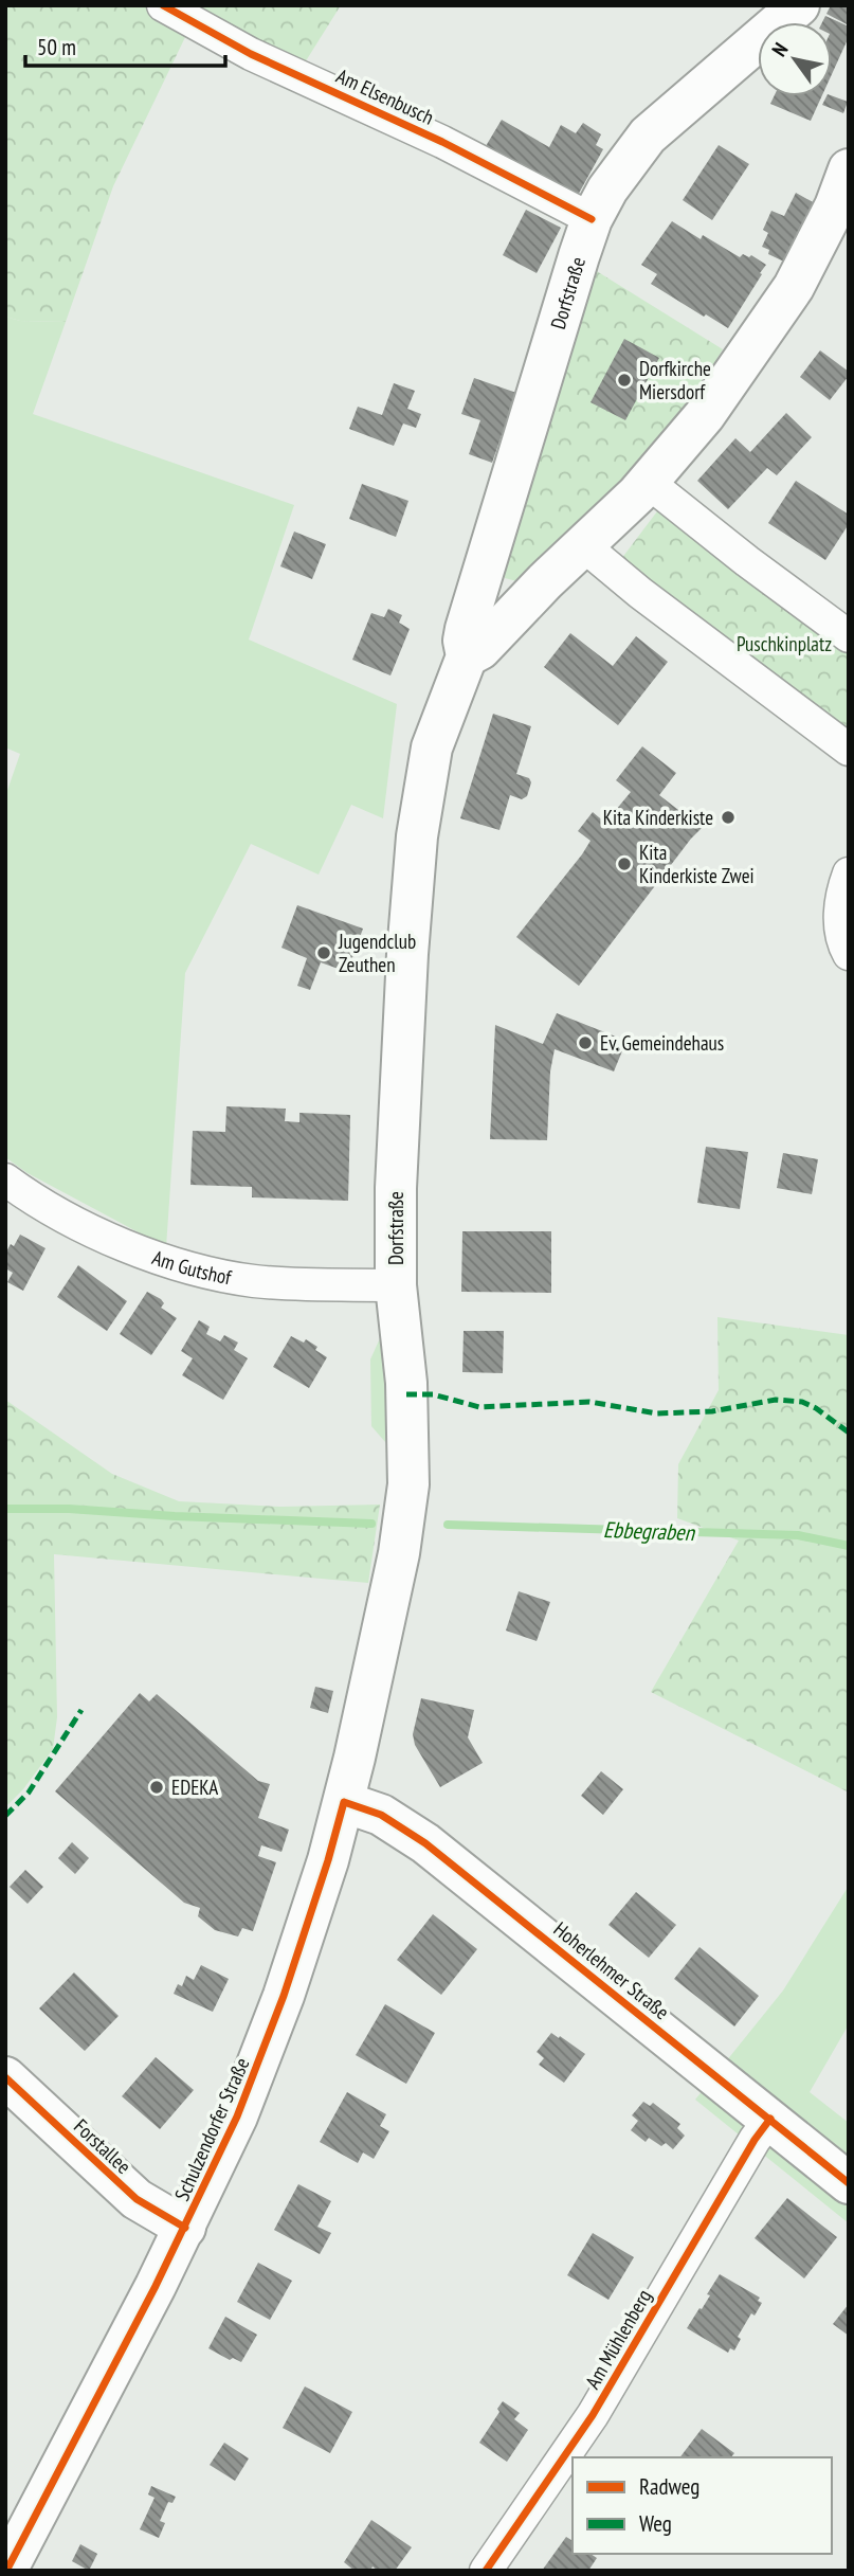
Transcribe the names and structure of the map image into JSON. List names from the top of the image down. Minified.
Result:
{"streets":{"main road":["Dorfstraße","Hoherlehmer Straße","Schulzendorfer Straße","Forstallee"],"street":["Am Elsenbusch","Am Gutshof","Am Mühlenberg"]},"crossings":[["Am Elsenbusch","Dorfstraße"],["Dorfstraße","Am Gutshof"],["Dorfstraße","Hoherlehmer Straße"],["Dorfstraße","Schulzendorfer Straße"],["Hoherlehmer Straße","Schulzendorfer Straße"],["Hoherlehmer Straße","Am Mühlenberg"],["Schulzendorfer Straße","Forstallee"]],"water":["Ebbegraben"],"parks":["Puschkinplatz"],"places":["Dorfkirche Miersdorf","Kita Kinderkiste","Kita Kinderkiste Zwei","Jugendclub Zeuthen","Ev. Gemeindehaus","EDEKA"],"legend":["Radweg","Weg"],"scale_bar":"50 m","north":"top left"}
